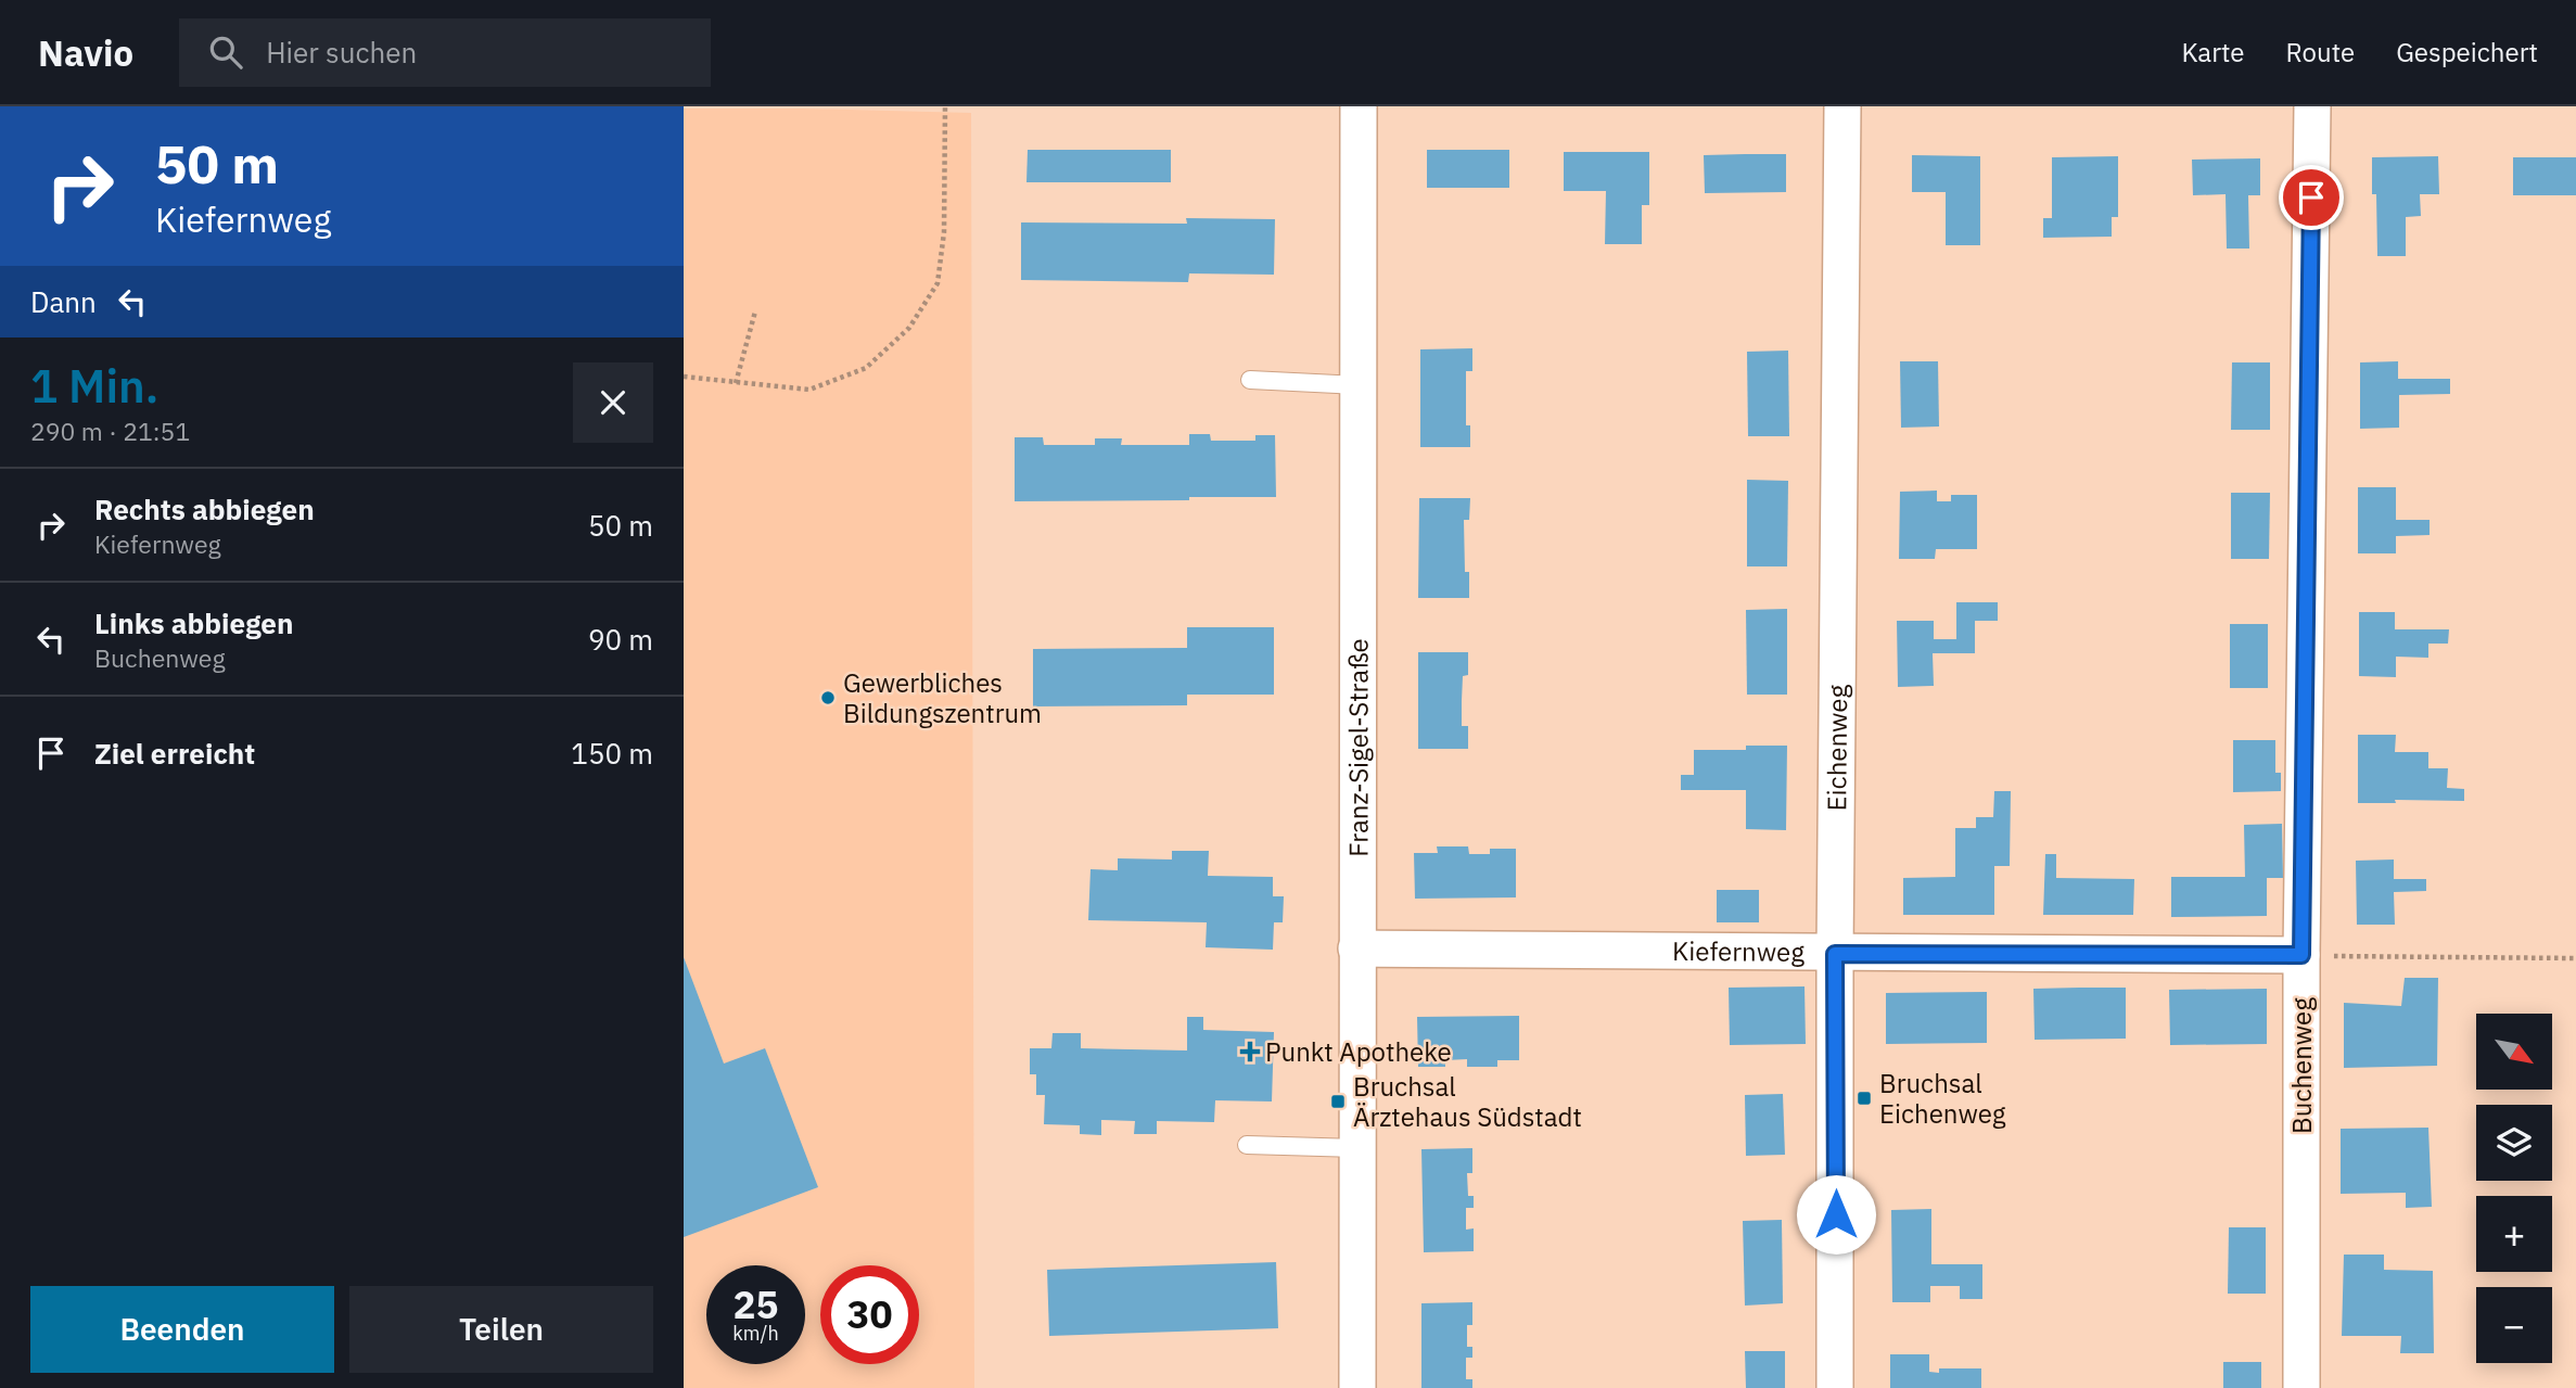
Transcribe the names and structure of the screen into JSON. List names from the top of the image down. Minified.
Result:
{"streets":{"street":["Eichenweg","Franz-Sigel-Straße","Kiefernweg","Buchenweg"]},"crossings":[["Eichenweg","Kiefernweg"],["Franz-Sigel-Straße","Kiefernweg"],["Kiefernweg","Buchenweg"]],"places":{"other":["Gewerbliches Bildungszentrum"],"health":["Punkt Apotheke"],"transit":["Bruchsal Eichenweg","Bruchsal Ärztehaus Südstadt"]},"north":"bottom right","page":{"header":"Navio","search":"Hier suchen","nav":["Karte","Route","Gespeichert"],"turn":["50 m","Kiefernweg"],"then":"Dann","heading":["1 Min.","290 m · 21:51"],"list":[{"name":"Rechts abbiegen","note":"Kiefernweg","value":"50 m"},{"name":"Links abbiegen","note":"Buchenweg","value":"90 m"},{"name":"Ziel erreicht","value":"150 m"}],"map_buttons":["+","−"],"speed":"25 km/h","limit":"30","buttons":["Beenden","Teilen"]}}
